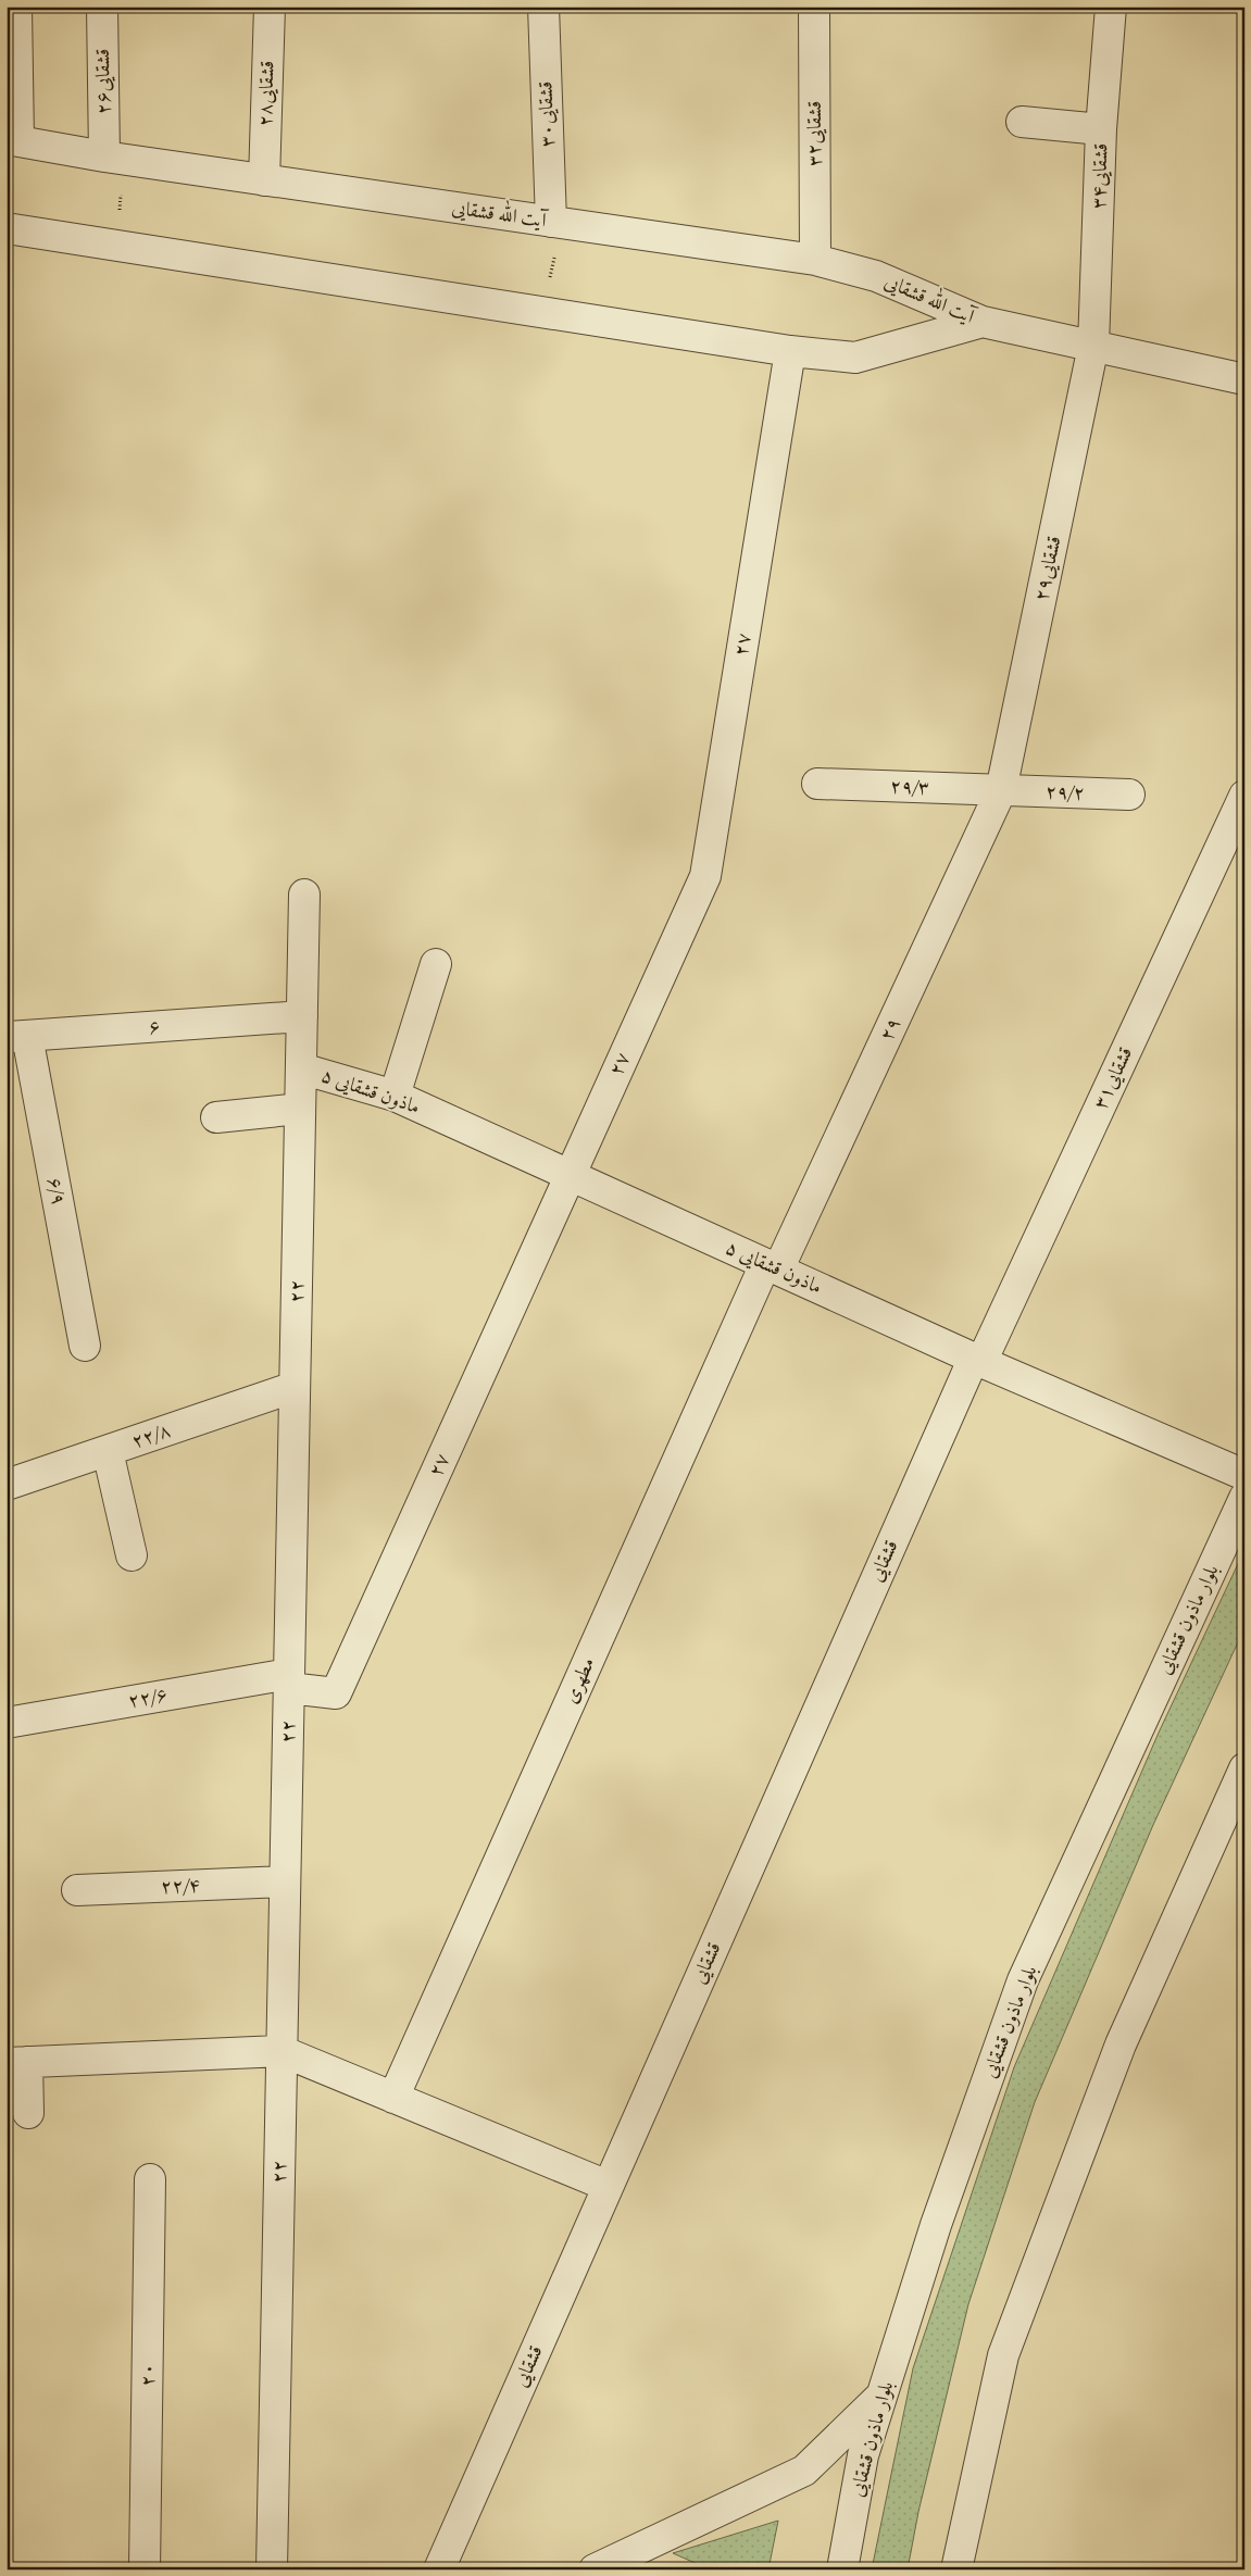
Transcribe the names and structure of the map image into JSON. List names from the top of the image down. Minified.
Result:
{"streets":{"street":["قشقایی۲۶","قشقایی۲۸","قشقایی۳۰","قشقایی۳۲","قشقایی۳۴","آیت الله قشقایی","قشقایی۲۹","۲۷","۲۹/۳","۲۹/۲","۶","۲۹","۳۱قشقایی","ماذون قشقایی ۵","۶/۹","۲۲","۲۲/۸","قشقایی","بلوار ماذون قشقایی","مطهری","۲۲/۶","۲۲/۴","۲۰"]},"crossings":[["قشقایی۲۶","آیت الله قشقایی"],["قشقایی۲۸","آیت الله قشقایی"],["قشقایی۳۰","آیت الله قشقایی"],["قشقایی۳۲","آیت الله قشقایی"],["قشقایی۳۴","آیت الله قشقایی"],["قشقایی۳۴","قشقایی۲۹"],["آیت الله قشقایی","قشقایی۲۹"],["آیت الله قشقایی","۲۷"],["قشقایی۲۹","۲۹/۳"],["قشقایی۲۹","۲۹/۲"],["قشقایی۲۹","۲۹"],["۲۷","ماذون قشقایی ۵"],["۲۷","۲۲"],["۲۷","۲۲/۶"],["۲۹/۳","۲۹/۲"],["۲۹/۳","۲۹"],["۲۹/۲","۲۹"],["۶","۶/۹"],["۶","۲۲"],["۲۹","ماذون قشقایی ۵"],["۲۹","مطهری"],["۳۱قشقایی","ماذون قشقایی ۵"],["۳۱قشقایی","قشقایی"],["ماذون قشقایی ۵","۲۲"],["ماذون قشقایی ۵","قشقایی"],["ماذون قشقایی ۵","مطهری"],["۲۲","۲۲/۸"],["۲۲","۲۲/۶"],["۲۲","۲۲/۴"]]}
